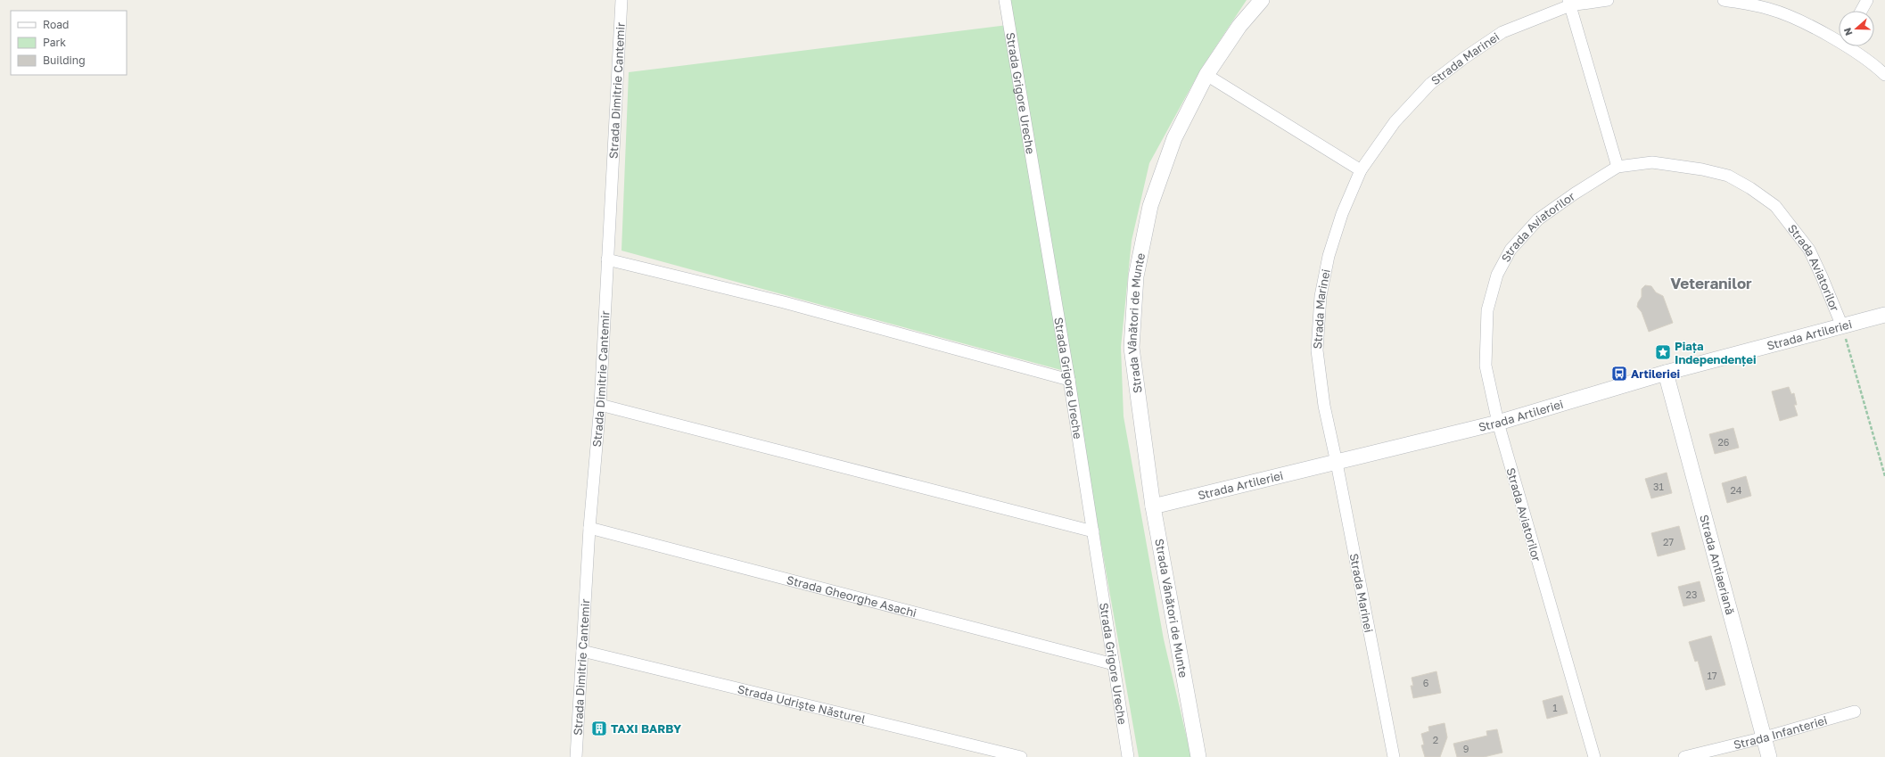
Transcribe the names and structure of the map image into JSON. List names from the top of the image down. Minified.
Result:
{"streets":{"street":["Strada Marinei","Strada Dimitrie Cantemir","Strada Grigore Ureche","Strada Aviatorilor","Strada Vânători de Munte","Strada Artileriei","Strada Antiaeriană","Strada Gheorghe Asachi","Strada Udriște Năsturel","Strada Infanteriei"]},"crossings":[["Strada Marinei","Strada Artileriei"],["Strada Dimitrie Cantemir","Strada Gheorghe Asachi"],["Strada Dimitrie Cantemir","Strada Udriște Năsturel"],["Strada Grigore Ureche","Strada Gheorghe Asachi"],["Strada Aviatorilor","Strada Artileriei"],["Strada Vânători de Munte","Strada Artileriei"],["Strada Artileriei","Strada Antiaeriană"],["Strada Antiaeriană","Strada Infanteriei"]],"districts":["Veteranilor"],"places":{"place":["Piața Independenței"],"bus stop":["Artileriei"],"building":["TAXI BARBY"]},"house_numbers":["26","31","24","27","23","17","6","1","2","9"],"legend":["Road","Park","Building"],"north":"left"}
